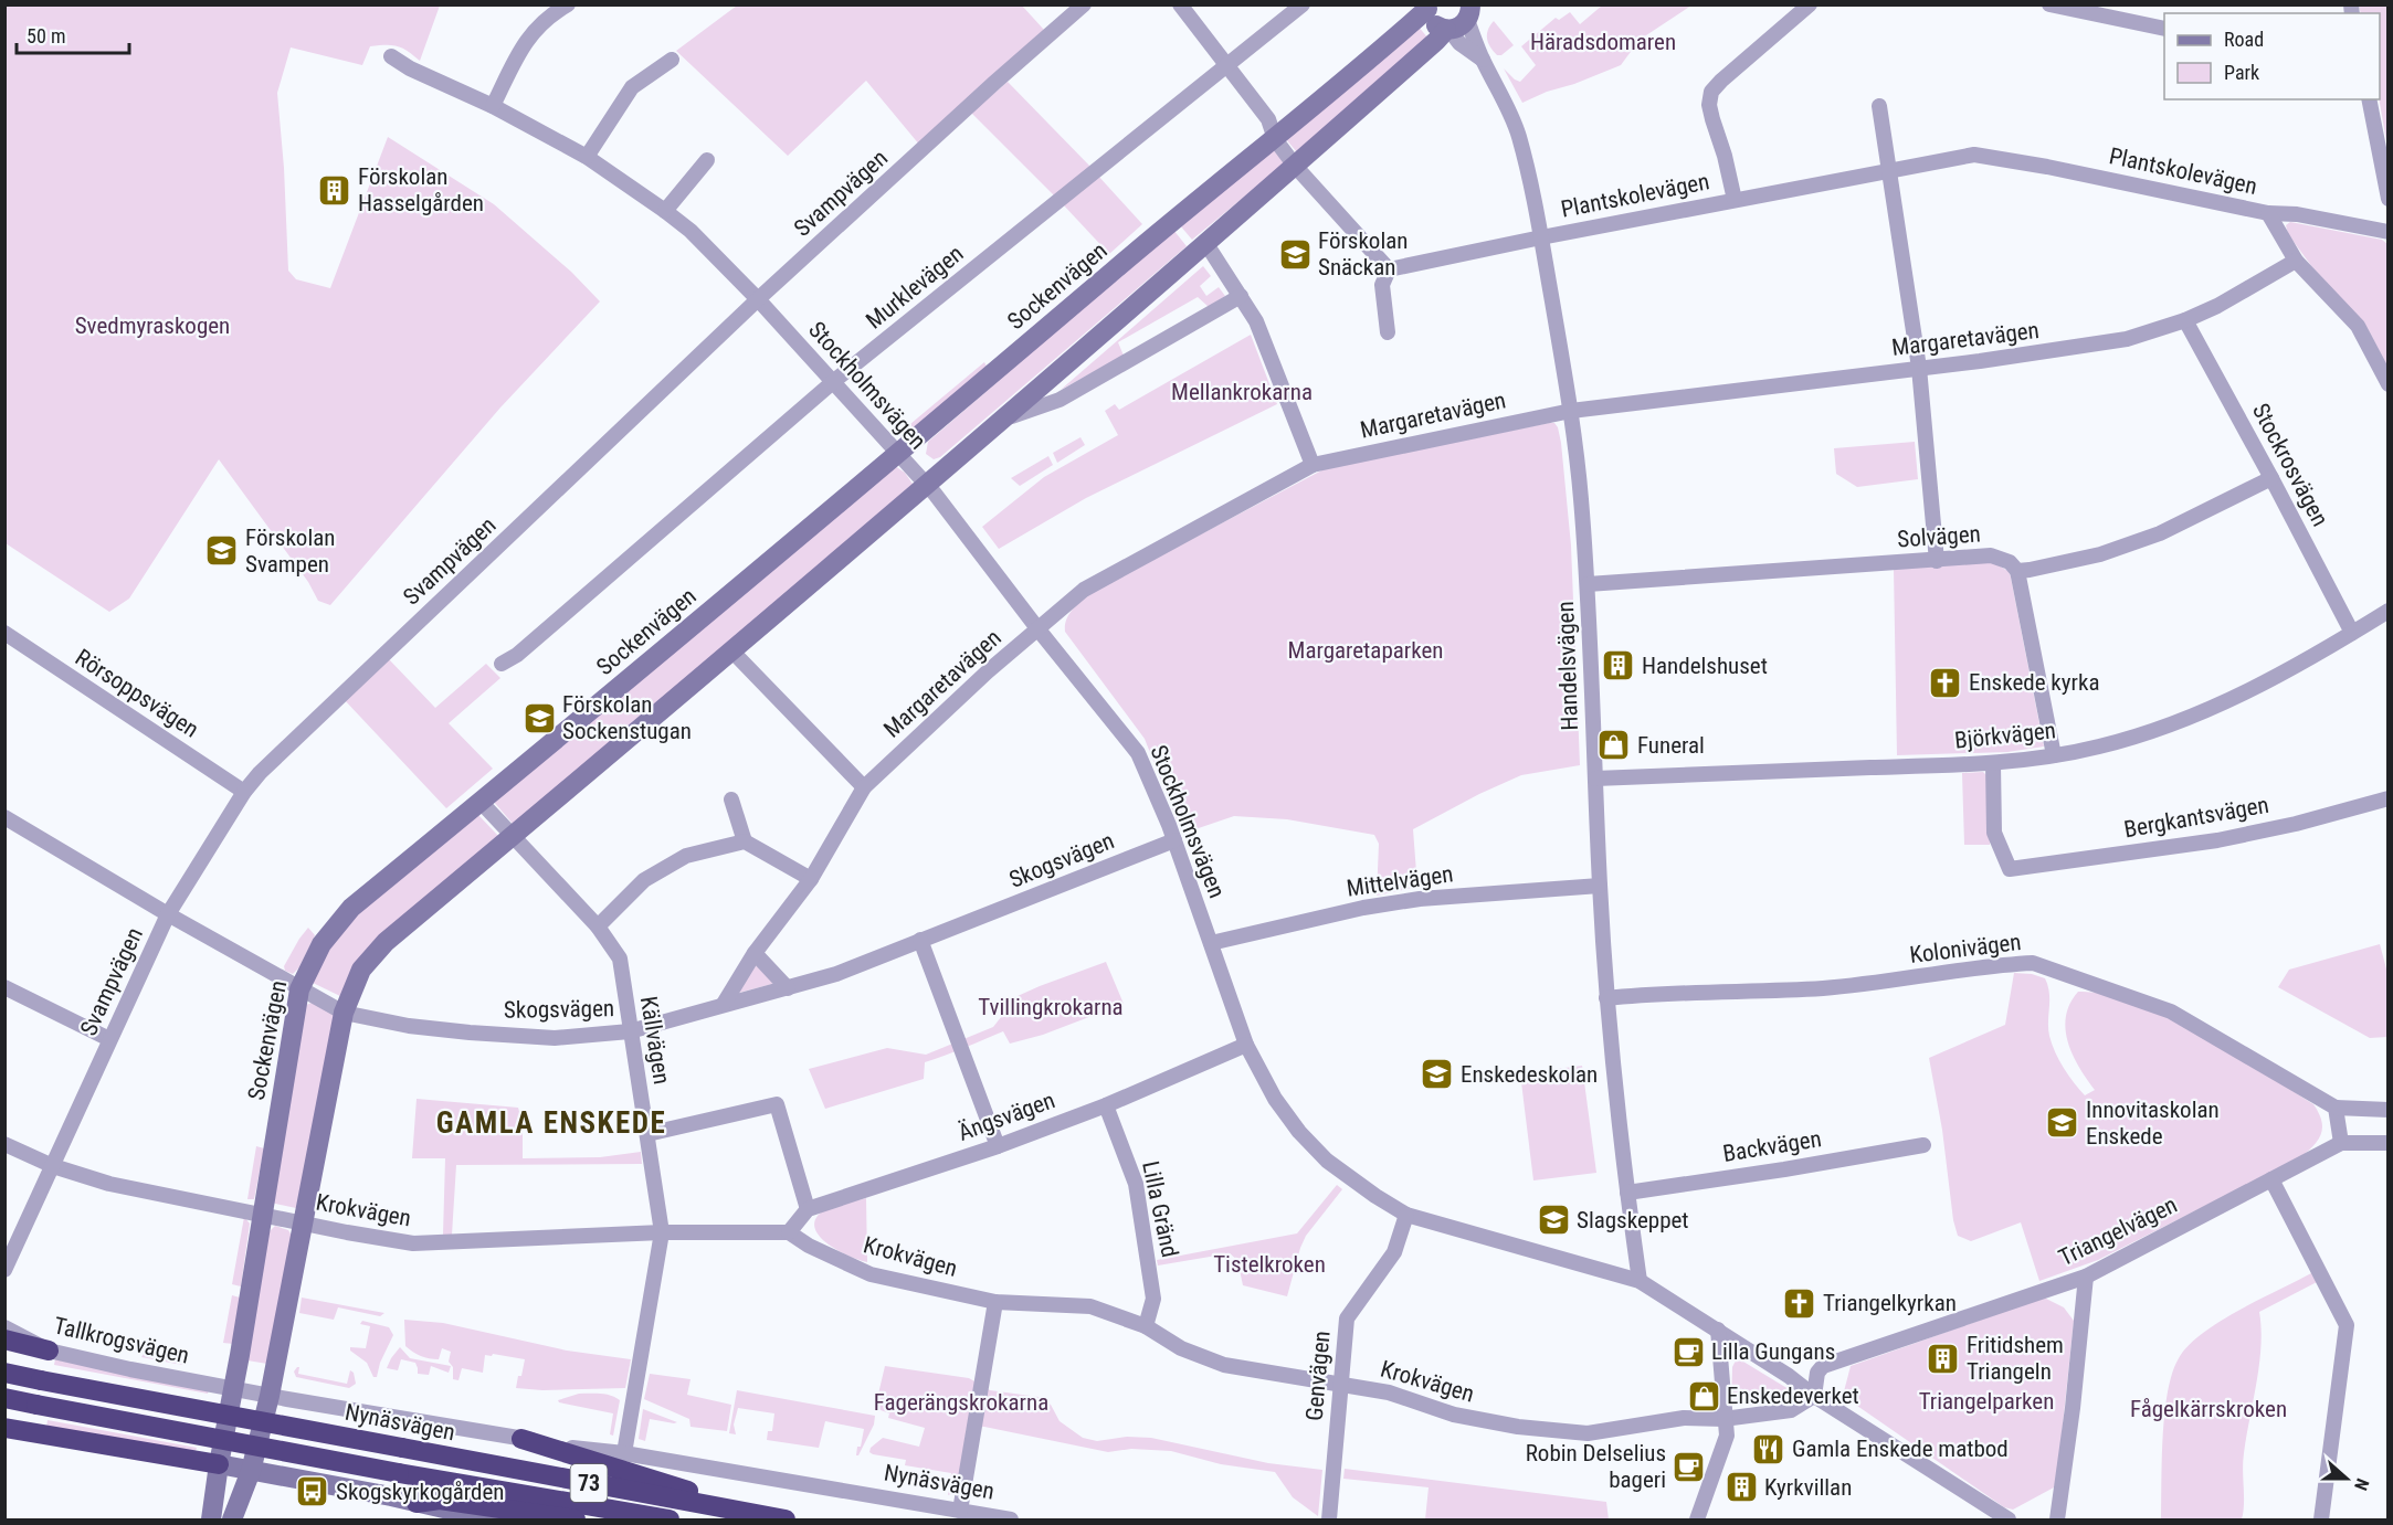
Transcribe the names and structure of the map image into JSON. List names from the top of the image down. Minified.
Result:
{"streets":{"highway":["Nynäsvägen","73"],"street":["Plantskolevägen","Svampvägen","Sockenvägen","Murklevägen","Margaretavägen","Stockholmsvägen","Stockrosvägen","Solvägen","Handelsvägen","Rörsoppsvägen","Björkvägen","Bergkantsvägen","Skogsvägen","Mittelvägen","Kolonivägen","Källvägen","Ängsvägen","Backvägen","Lilla Gränd","Krokvägen","Triangelvägen","Tallkrogsvägen","Genvägen"]},"crossings":[["Plantskolevägen","Handelsvägen"],["Svampvägen","Stockholmsvägen"],["Svampvägen","Rörsoppsvägen"],["Svampvägen","Skogsvägen"],["Svampvägen","Krokvägen"],["Sockenvägen","Stockholmsvägen"],["Sockenvägen","Handelsvägen"],["Sockenvägen","Skogsvägen"],["Sockenvägen","Källvägen"],["Sockenvägen","Krokvägen"],["Sockenvägen","Tallkrogsvägen"],["Sockenvägen","Nynäsvägen"],["Murklevägen","Stockholmsvägen"],["Margaretavägen","Stockholmsvägen"],["Margaretavägen","Stockrosvägen"],["Margaretavägen","Handelsvägen"],["Margaretavägen","Skogsvägen"],["Stockholmsvägen","Handelsvägen"],["Stockholmsvägen","Skogsvägen"],["Stockholmsvägen","Mittelvägen"],["Stockholmsvägen","Ängsvägen"],["Stockholmsvägen","Triangelvägen"],["Stockholmsvägen","Genvägen"],["Stockrosvägen","Björkvägen"],["Solvägen","Handelsvägen"],["Handelsvägen","Björkvägen"],["Handelsvägen","Mittelvägen"],["Handelsvägen","Kolonivägen"],["Handelsvägen","Backvägen"],["Björkvägen","Bergkantsvägen"],["Skogsvägen","Källvägen"],["Källvägen","Krokvägen"],["Källvägen","Nynäsvägen"],["Ängsvägen","Lilla Gränd"],["Lilla Gränd","Krokvägen"],["Krokvägen","Genvägen"],["Tallkrogsvägen","Nynäsvägen"]],"districts":["GAMLA ENSKEDE"],"parks":["Häradsdomaren","Svedmyraskogen","Mellankrokarna","Margaretaparken","Tvillingkrokarna","Tistelkroken","Triangelparken","Fagerängskrokarna","Fågelkärrskroken"],"places":{"building":["Förskolan Hasselgården","Handelshuset","Fritidshem Triangeln","Kyrkvillan"],"school or university":["Förskolan Snäckan","Förskolan Svampen","Förskolan Sockenstugan","Enskedeskolan","Innovitaskolan Enskede","Slagskeppet"],"church":["Enskede kyrka","Triangelkyrkan"],"shop":["Funeral","Enskedeverket"],"cafe":["Lilla Gungans","Robin Delselius bageri"],"restaurant":["Gamla Enskede matbod"],"bus stop":["Skogskyrkogården"]},"legend":["Road","Park"],"scale_bar":"50 m","north":"right"}
